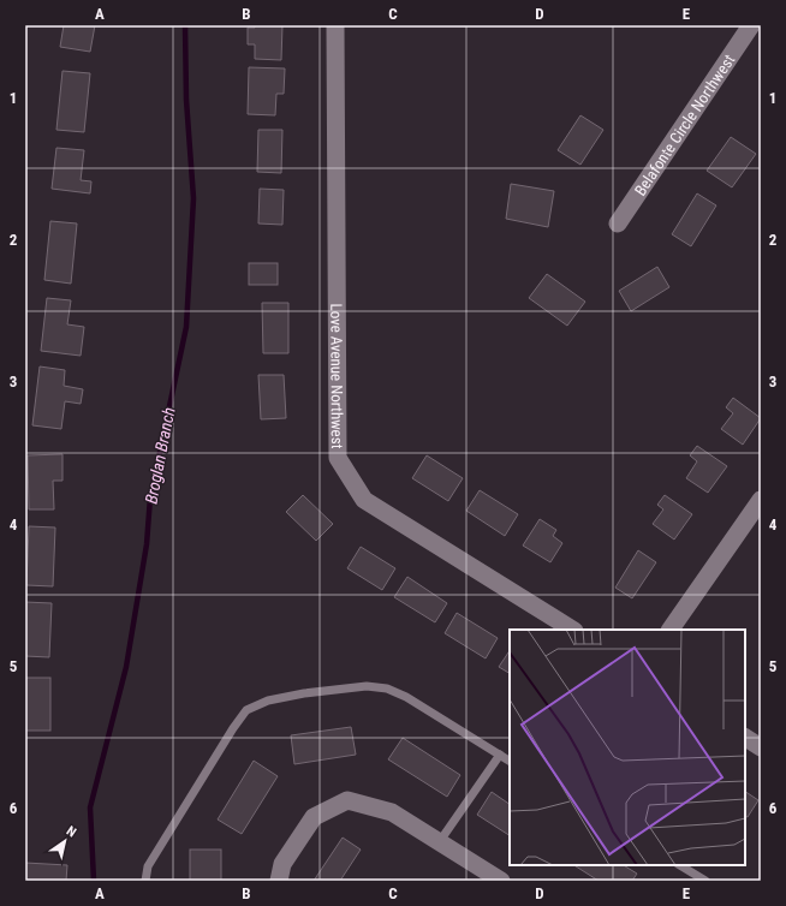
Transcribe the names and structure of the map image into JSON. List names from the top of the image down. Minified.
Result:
{"streets":{"street":["Belafonte Circle Northwest","Love Avenue Northwest"]},"water":["Broglan Branch"],"north":"top right","grid":{"columns":["A","B","C","D","E"],"rows":["1","2","3","4","5","6"]}}
